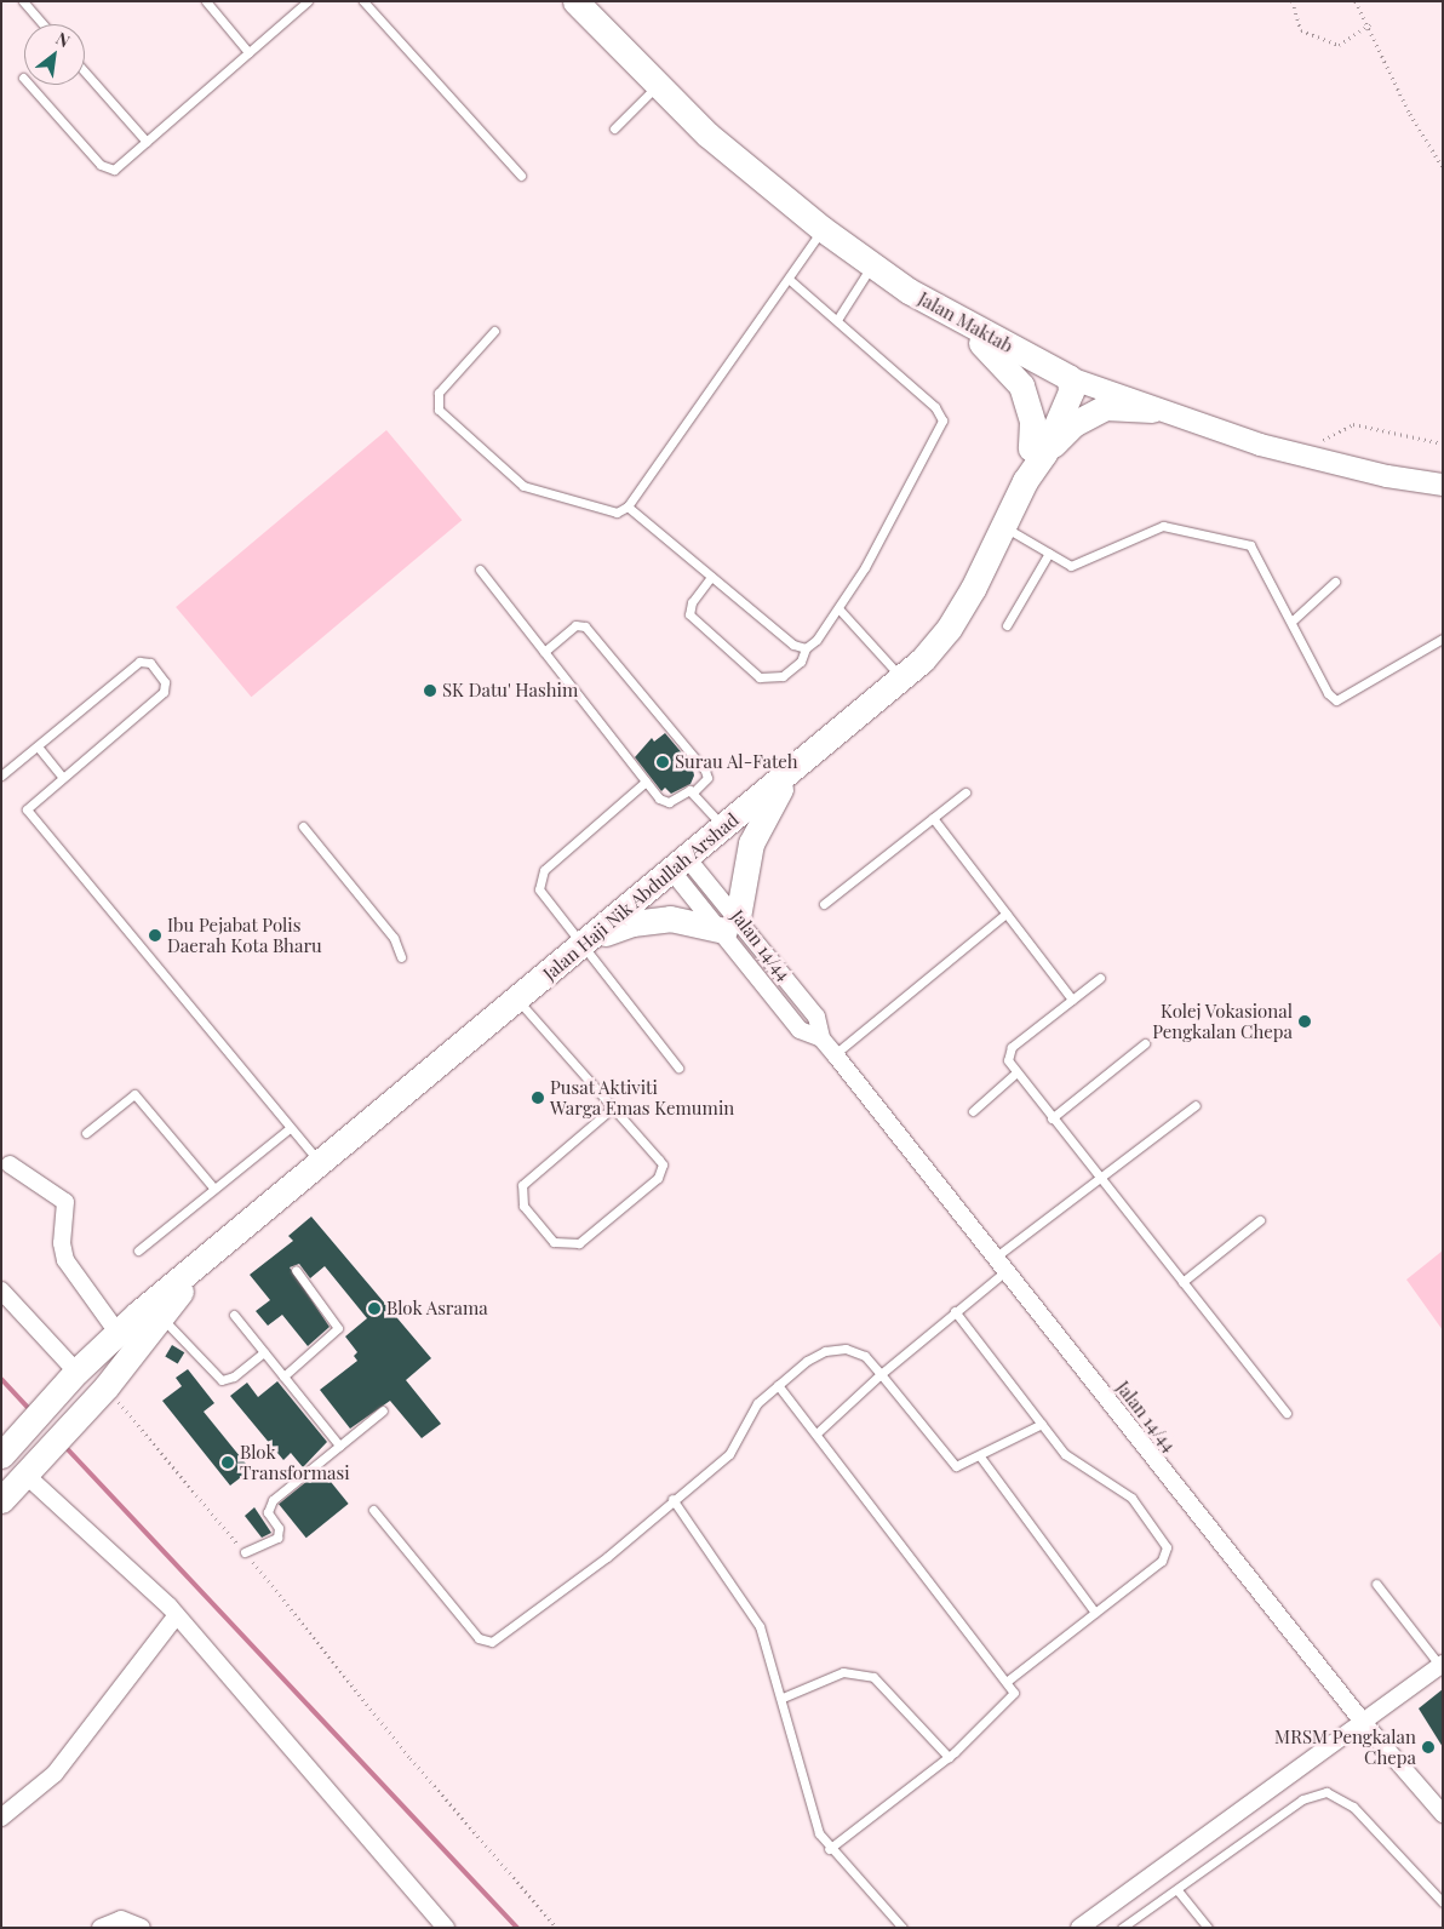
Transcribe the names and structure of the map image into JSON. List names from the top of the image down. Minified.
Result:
{"streets":{"main road":["Jalan Maktab","Jalan Haji Nik Abdullah Arshad"],"street":["Jalan 14/44"]},"crossings":[["Jalan Maktab","Jalan Haji Nik Abdullah Arshad"],["Jalan Haji Nik Abdullah Arshad","Jalan 14/44"]],"places":["SK Datu' Hashim","Surau Al-Fateh","Ibu Pejabat Polis Daerah Kota Bharu","Kolej Vokasional Pengkalan Chepa","Pusat Aktiviti Warga Emas Kemumin","Blok Asrama","Blok Transformasi","MRSM Pengkalan Chepa"],"north":"top right"}
